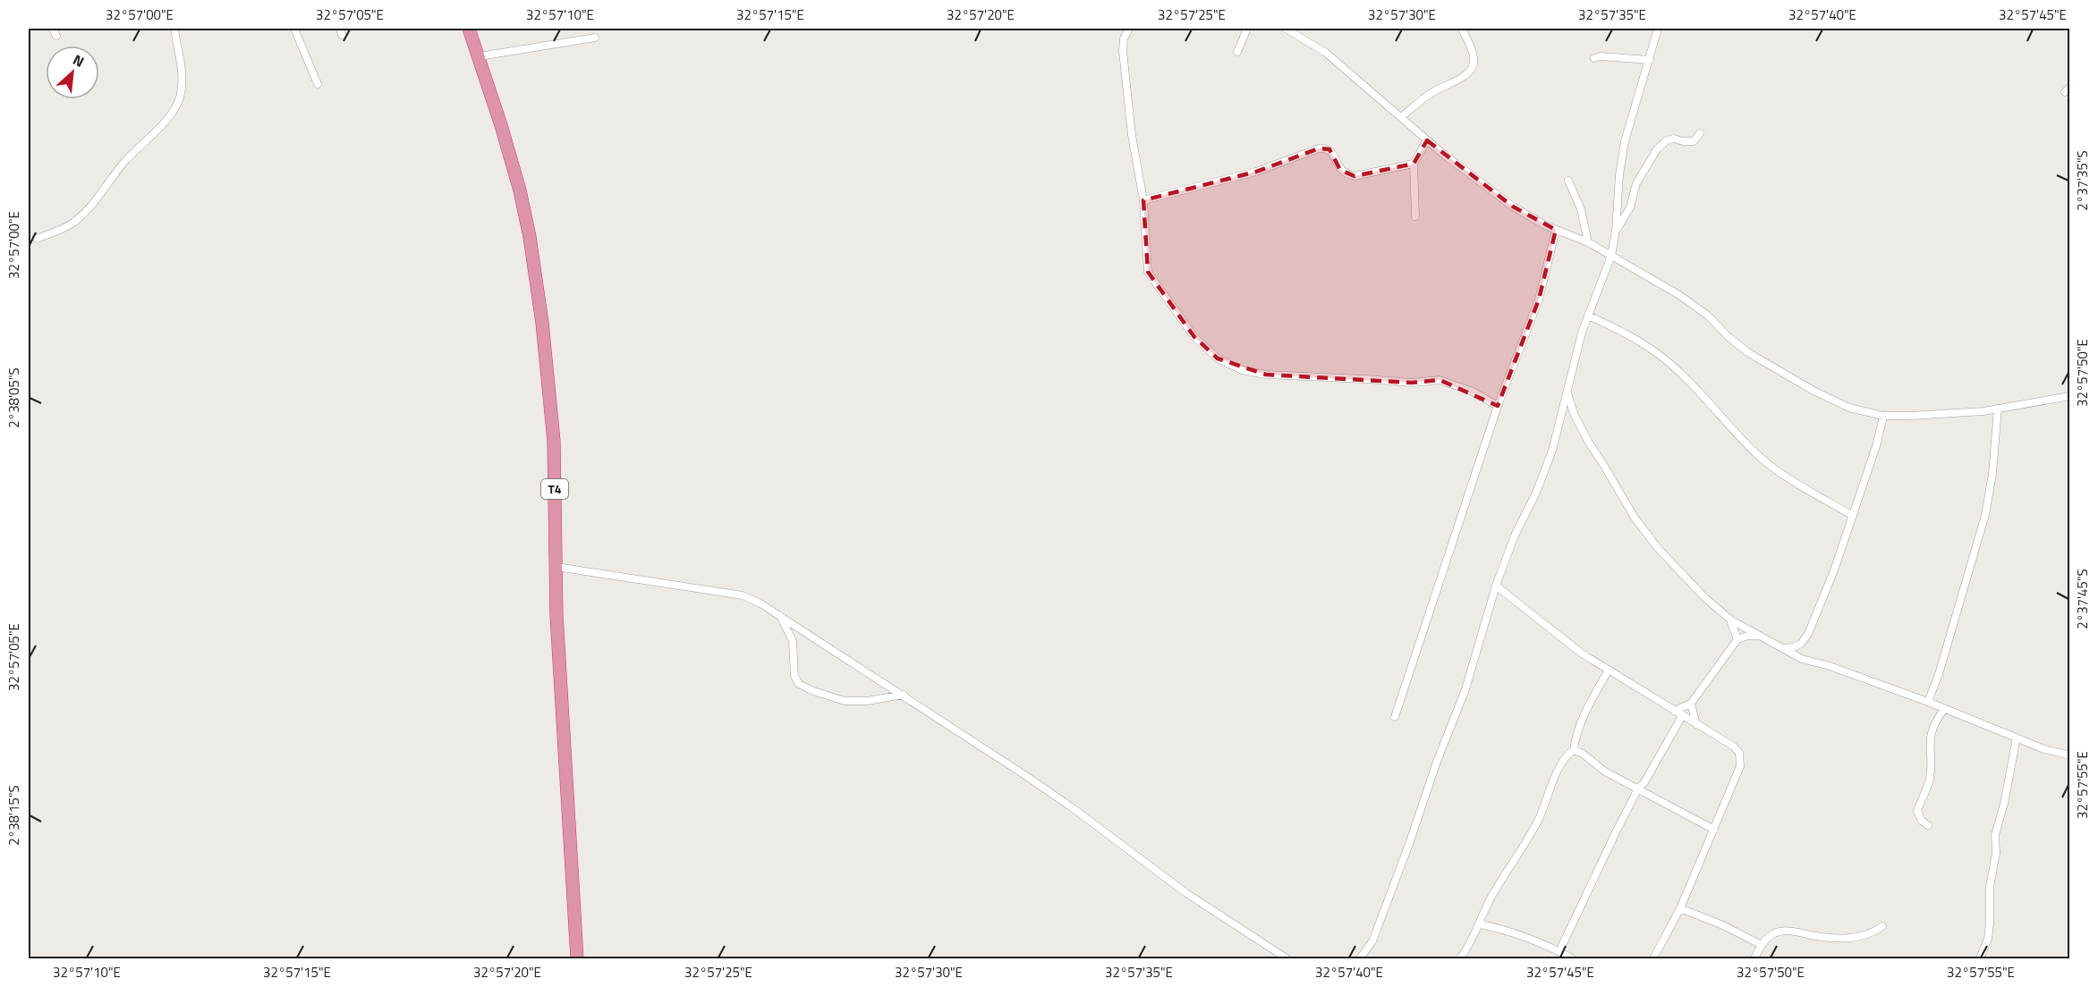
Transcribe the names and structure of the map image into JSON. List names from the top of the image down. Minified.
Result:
{"streets":{"highway":["T4"]},"north":"top right","coordinates":["32°57'00\"E","32°57'05\"E","32°57'10\"E","32°57'15\"E","32°57'20\"E","32°57'25\"E","32°57'30\"E","32°57'35\"E","32°57'40\"E","32°57'45\"E","2°37'35\"S","32°57'50\"E","2°38'05\"S","2°37'45\"S","32°57'55\"E","2°38'15\"S"]}
